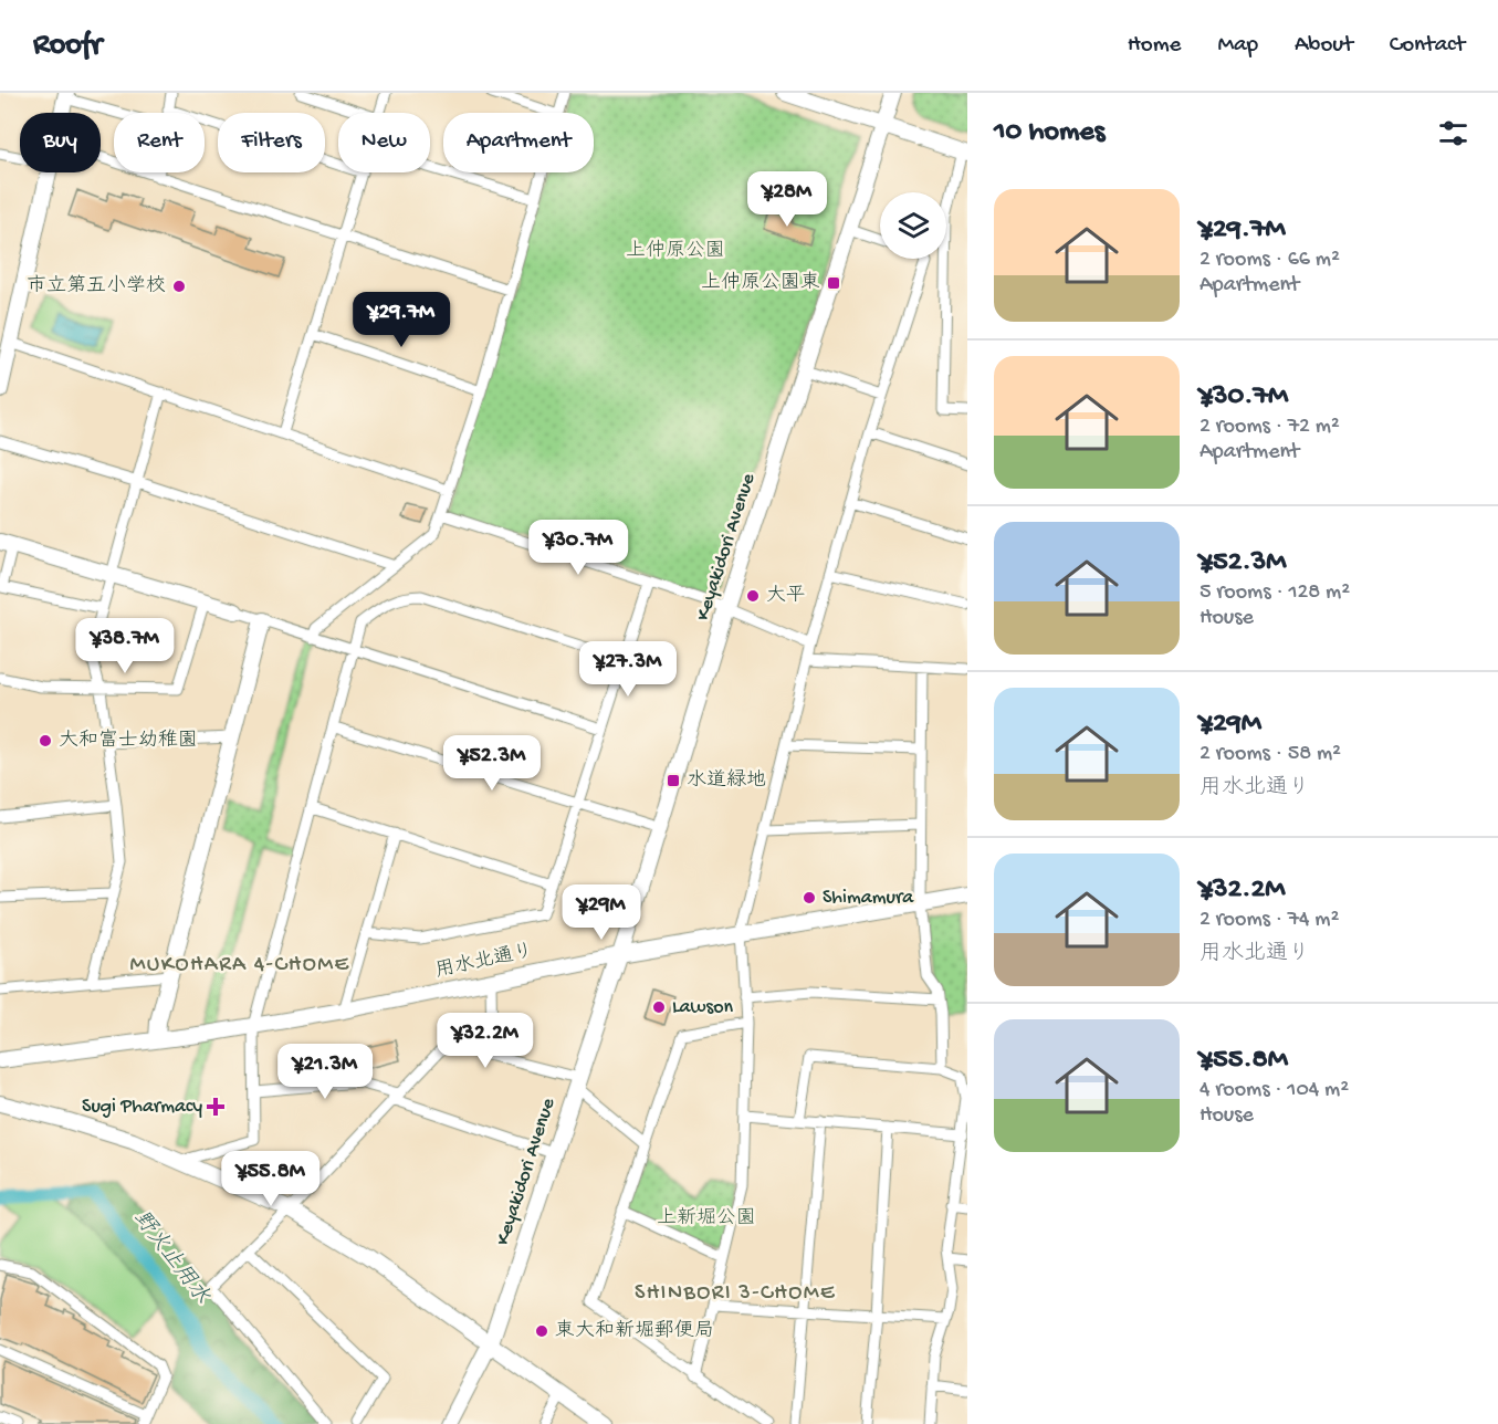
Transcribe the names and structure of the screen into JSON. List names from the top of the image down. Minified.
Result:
{"streets":{"street":["Keyakidori Avenue","用水北通り"]},"crossings":[["Keyakidori Avenue","用水北通り"]],"districts":["MUKOHARA 4-CHOME","SHINBORI 3-CHOME"],"water":["野火止用水"],"parks":["上仲原公園","上新堀公園"],"places":{"transit":["上仲原公園東","水道緑地"],"other":["市立第五小学校","大平","大和富士幼稚園","Shimamura","Lawson","東大和新堀郵便局"],"health":["Sugi Pharmacy"]},"page":{"header":"Roofr","nav":["Home","Map","About","Contact"],"heading":"10 homes","chip":["Buy","Rent","Filters","New","Apartment"],"price":["¥28M","¥29.7M","¥30.7M","¥38.7M","¥27.3M","¥52.3M","¥29M","¥32.2M","¥21.3M","¥55.8M"],"list":[{"name":"¥29.7M","note":"2 rooms · 66 m² · Apartment"},{"name":"¥30.7M","note":"2 rooms · 72 m² · Apartment"},{"name":"¥52.3M","note":"5 rooms · 128 m² · House"},{"name":"¥29M","note":"2 rooms · 58 m² · 用水北通り"},{"name":"¥32.2M","note":"2 rooms · 74 m² · 用水北通り"},{"name":"¥55.8M","note":"4 rooms · 104 m² · House"}]}}
